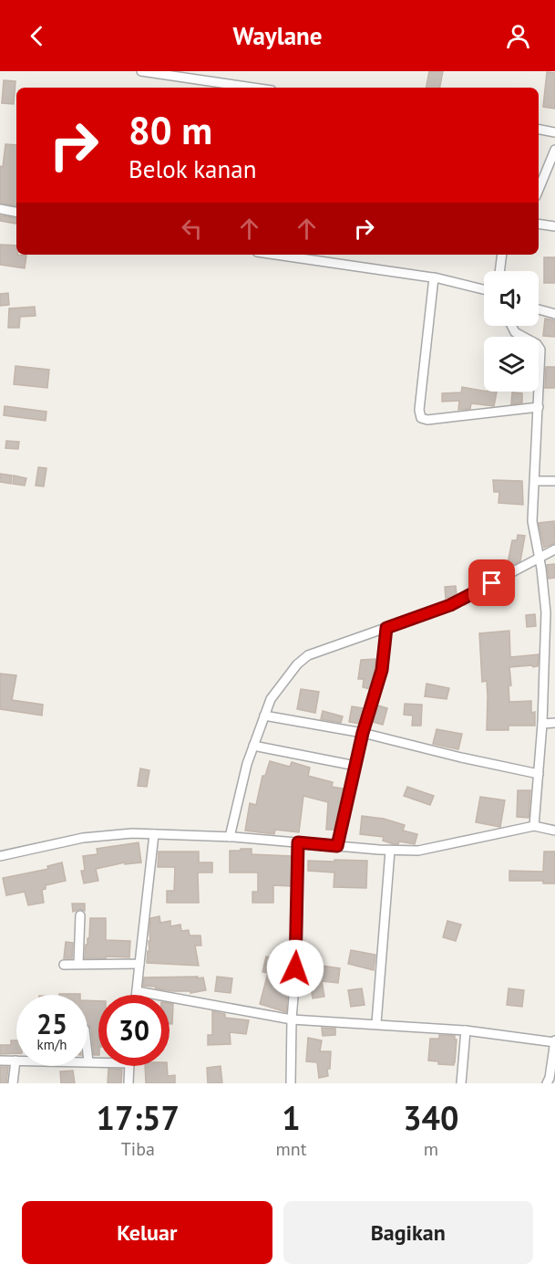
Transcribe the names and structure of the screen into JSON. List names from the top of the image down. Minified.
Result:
{"page":{"header":"Waylane","turn":["80 m","Belok kanan"],"speed":"25 km/h","limit":"30","eta":["17:57","Tiba","1","mnt","340","m"],"buttons":["Keluar","Bagikan"]}}
